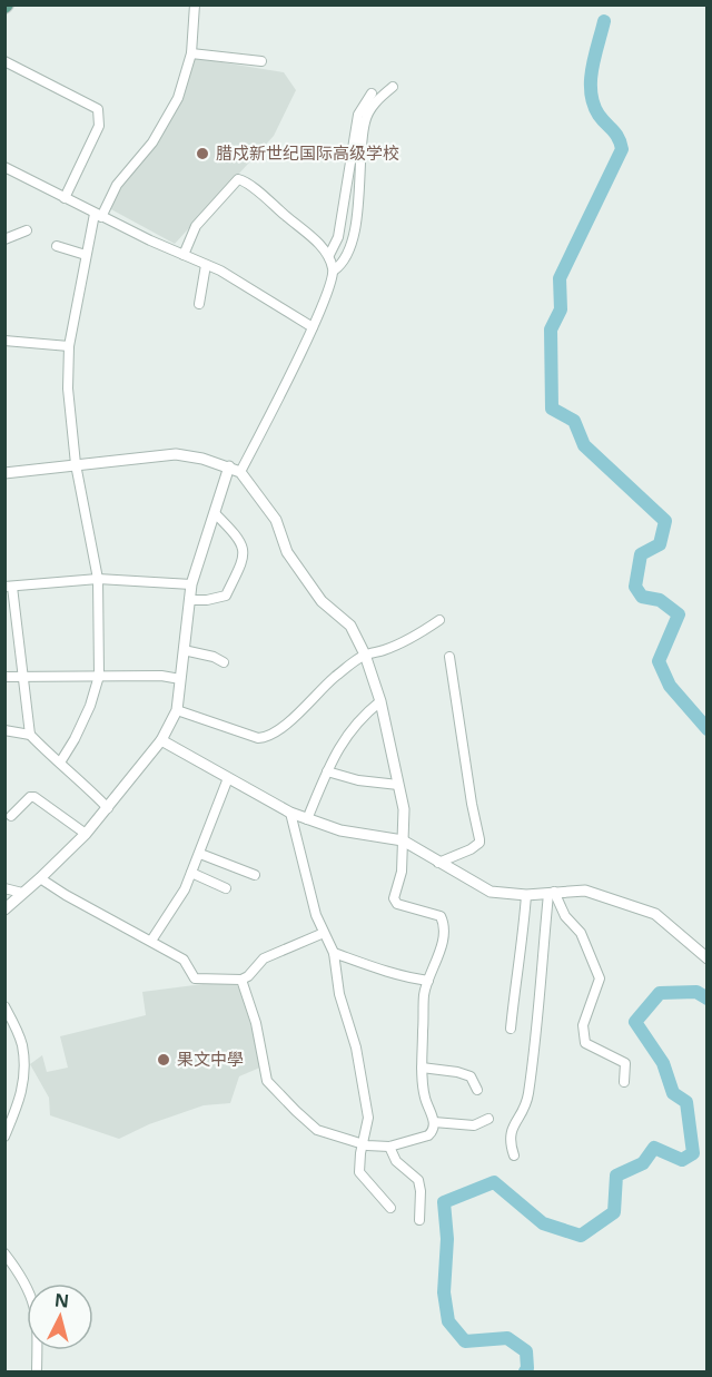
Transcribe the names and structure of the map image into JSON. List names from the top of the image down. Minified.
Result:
{"places":["腊戍新世纪国际高级学校","果文中學"],"north":"top"}
